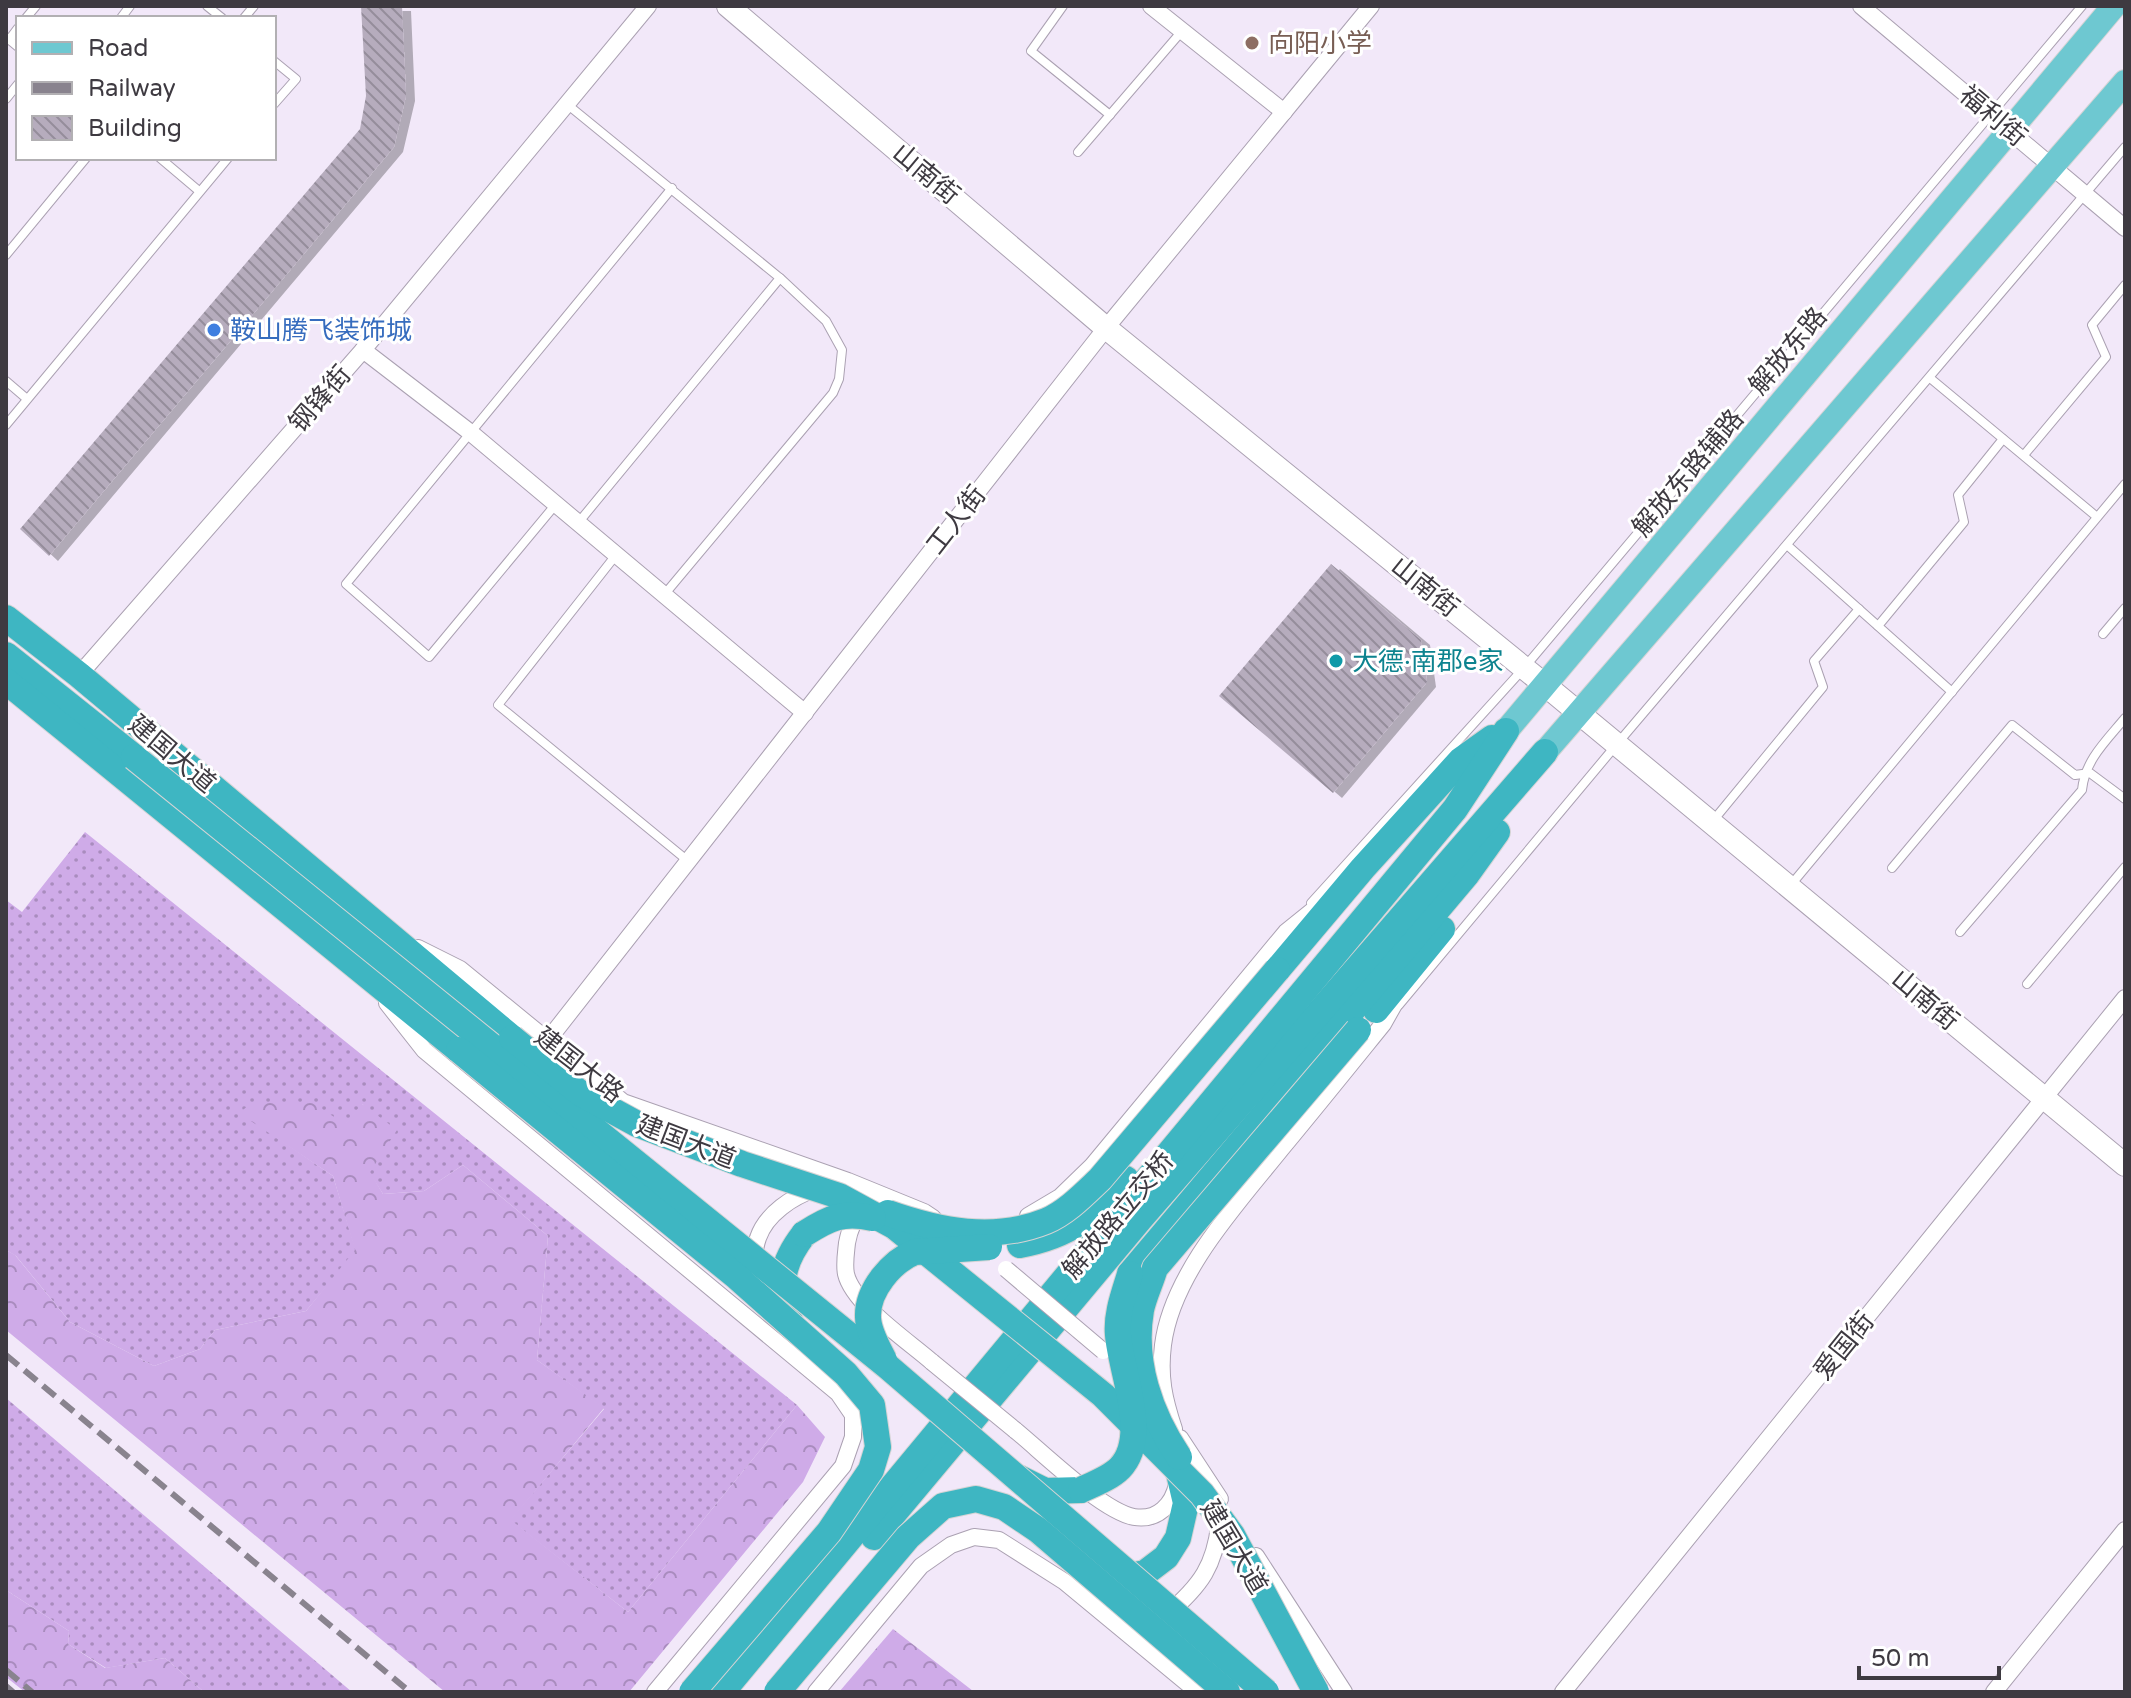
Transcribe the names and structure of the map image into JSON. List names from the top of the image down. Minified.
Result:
{"streets":{"highway":["建国大道","解放路立交桥"],"main road":["山南街","解放东路"],"street":["福利街","钢锋街","工人街","建国大路","爱国街"],"lane":["解放东路辅路"]},"crossings":[["福利街","解放东路"],["福利街","解放东路辅路"],["山南街","解放东路"],["山南街","解放东路辅路"],["山南街","工人街"],["山南街","爱国街"],["解放东路","解放路立交桥"],["钢锋街","建国大道"],["工人街","建国大路"],["建国大道","建国大路"]],"places":["向阳小学","鞍山腾飞装饰城","大德·南郡e家"],"legend":["Road","Railway","Building"],"scale_bar":"50 m"}
